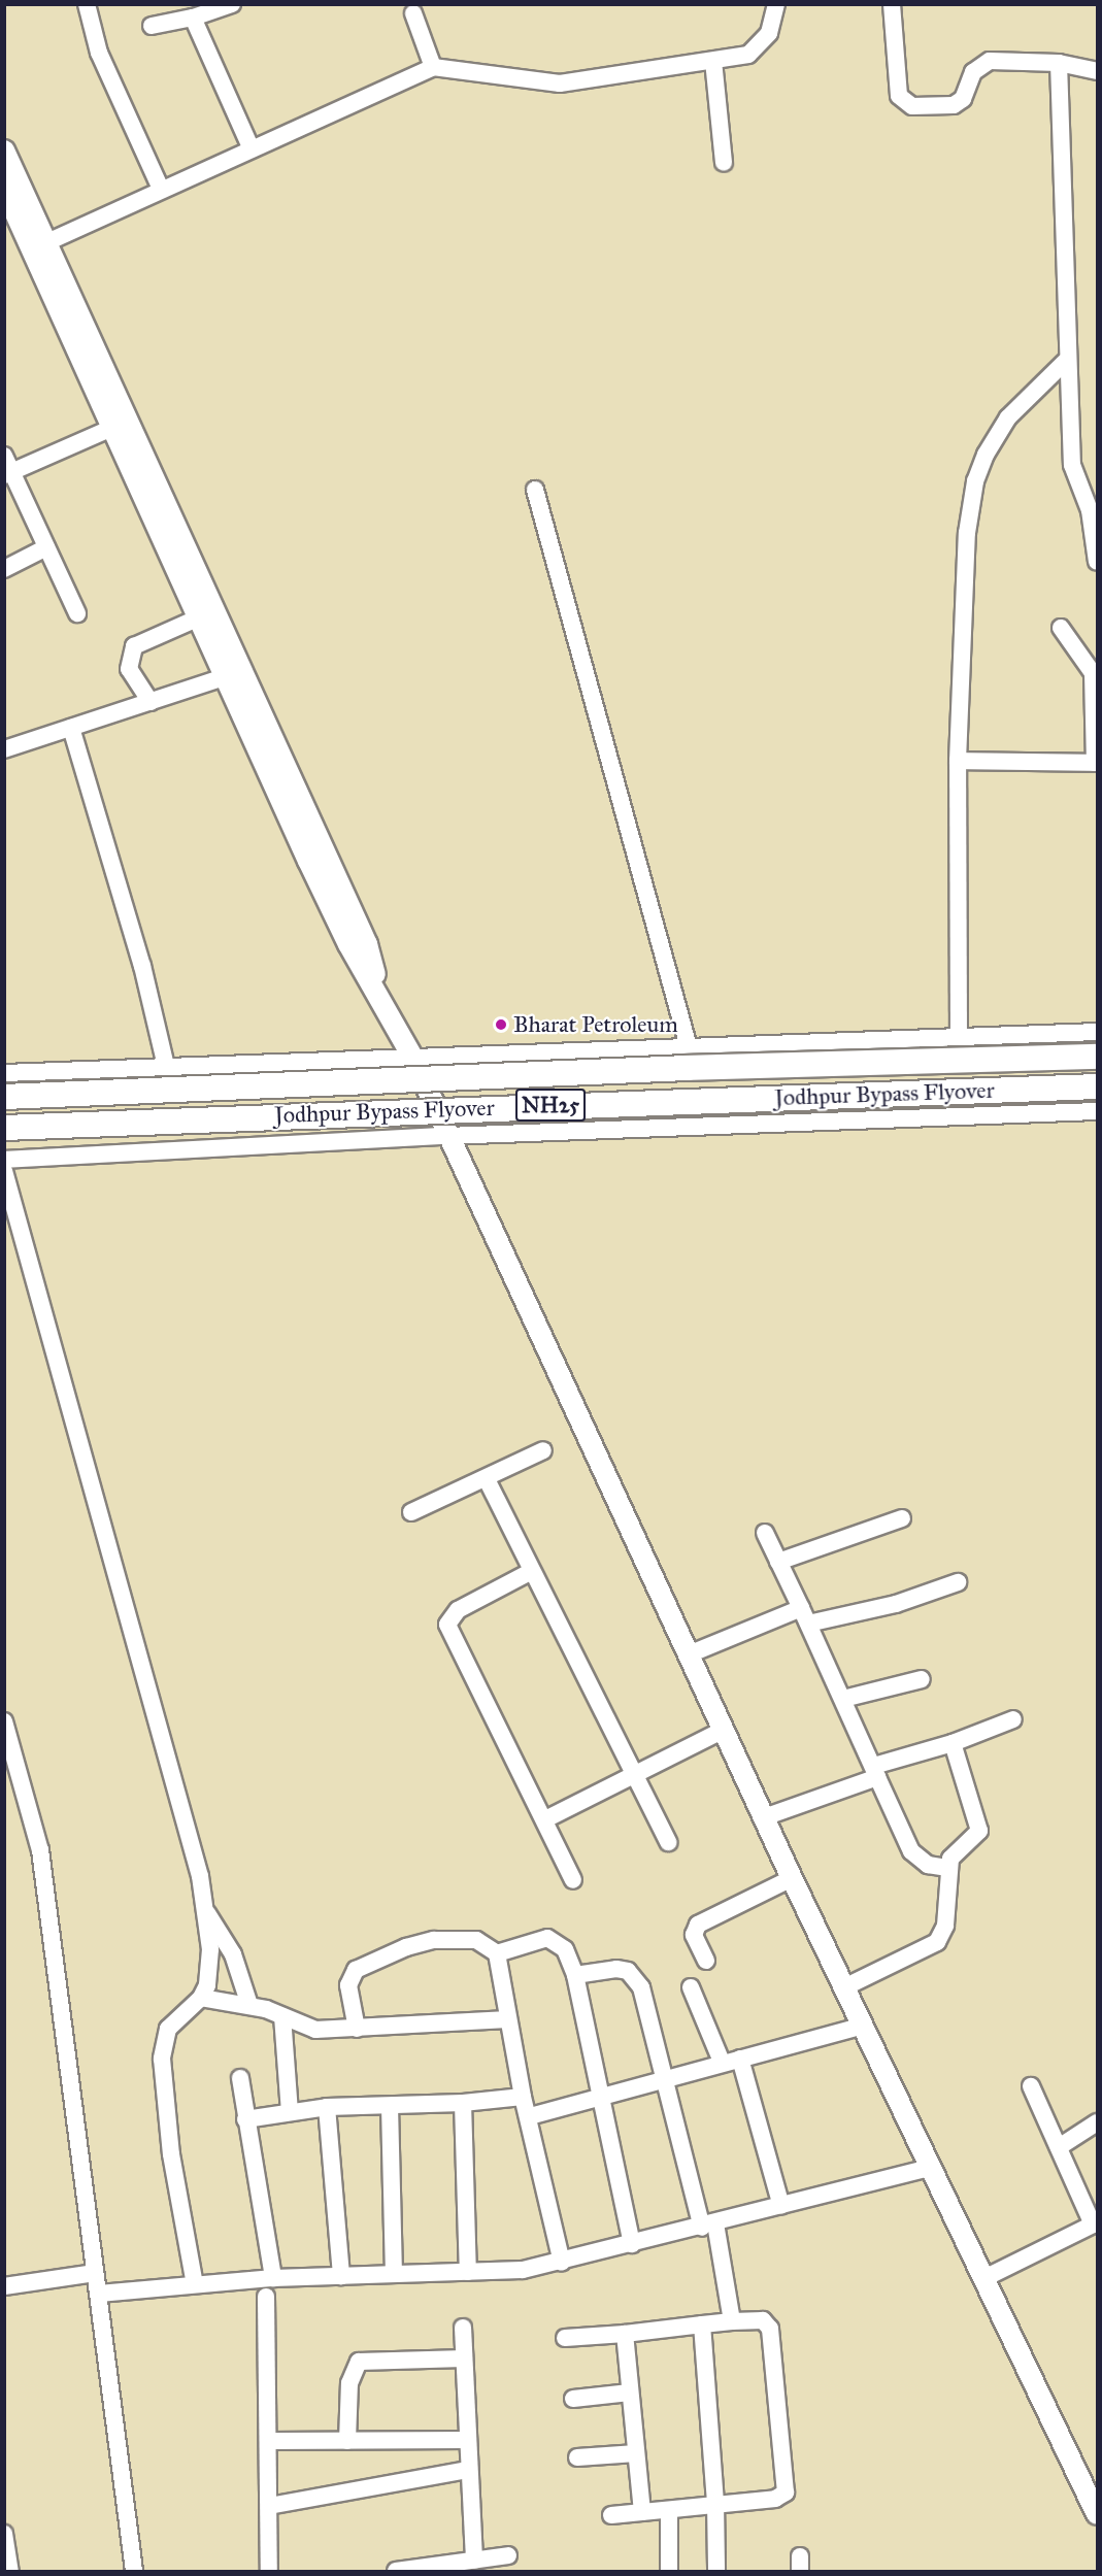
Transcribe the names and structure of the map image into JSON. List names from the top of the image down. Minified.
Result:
{"streets":{"highway":["Jodhpur Bypass Flyover","NH25"]},"places":["Bharat Petroleum"]}
